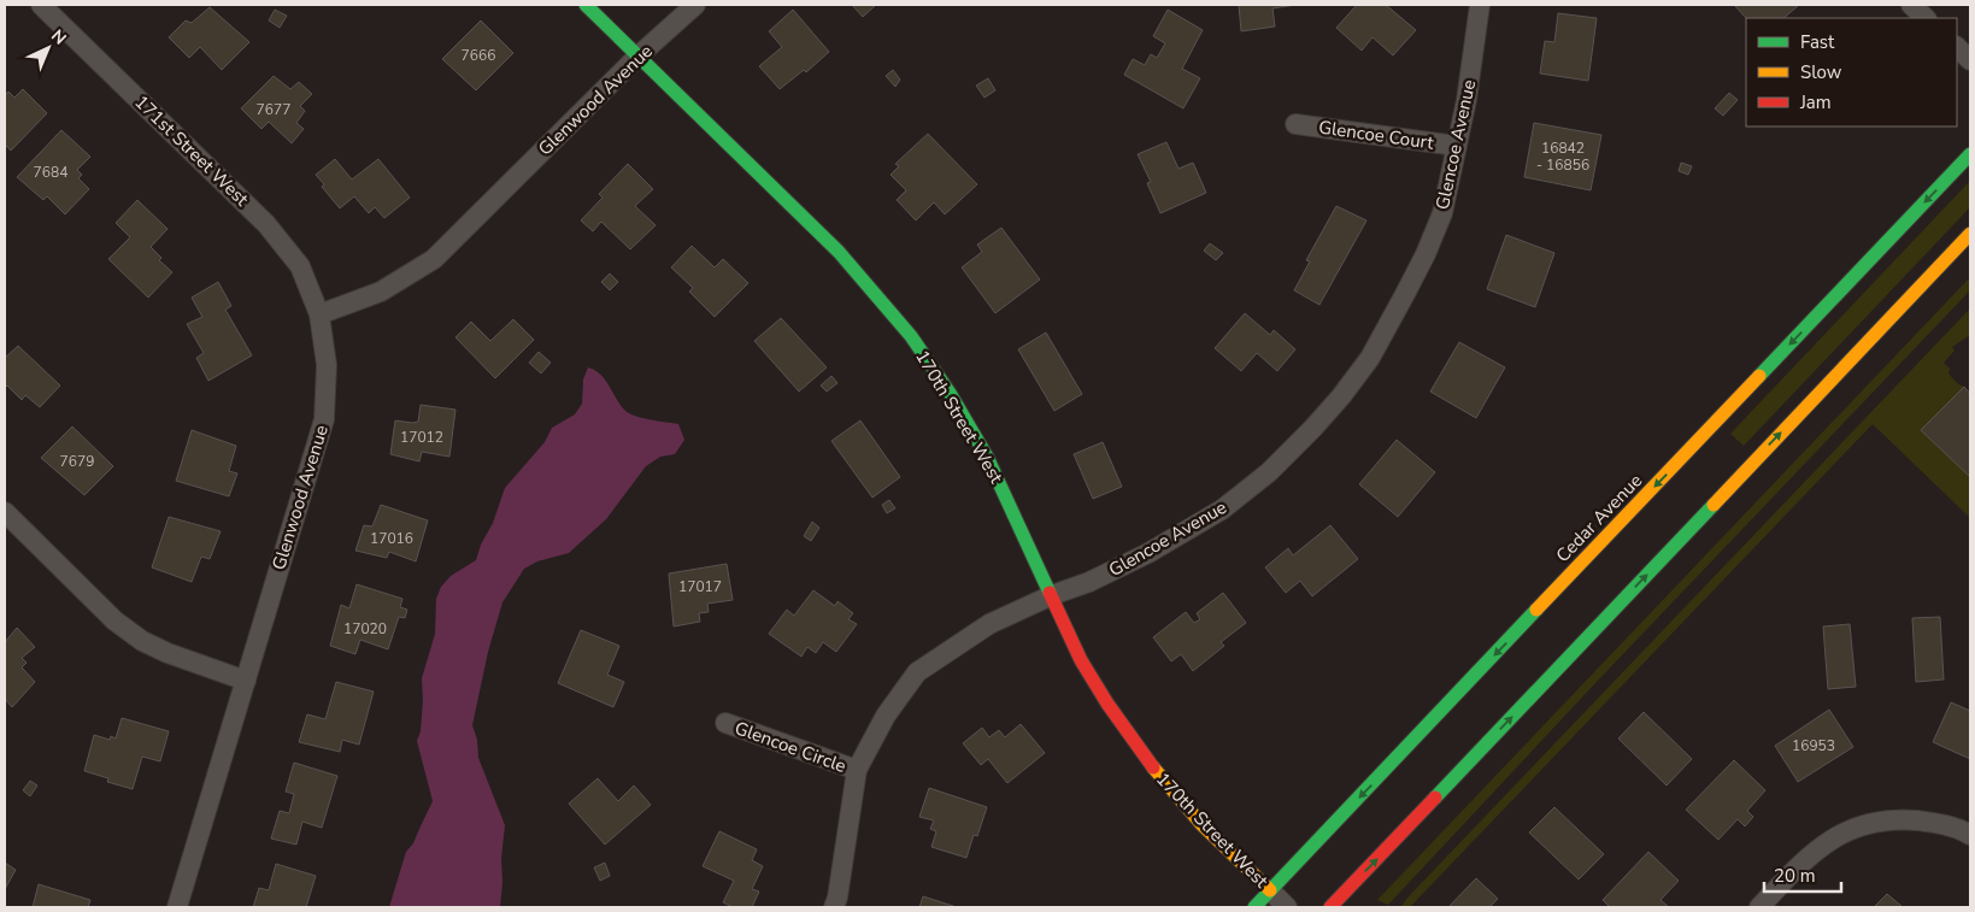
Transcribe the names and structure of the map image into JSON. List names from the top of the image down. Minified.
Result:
{"streets":{"main road":["170th Street West","Cedar Avenue"],"street":["Glenwood Avenue","Glencoe Court","Glencoe Avenue","171st Street West","Glencoe Circle"]},"crossings":[["Glenwood Avenue","171st Street West"],["Glenwood Avenue","170th Street West"],["Glencoe Court","Glencoe Avenue"],["Glencoe Avenue","170th Street West"],["Glencoe Avenue","Glencoe Circle"],["170th Street West","Cedar Avenue"]],"house_numbers":["7666","7677","16842 - 16856","7684","17012","7679","17016","17017","17020","16953"],"legend":["Fast","Slow","Jam"],"scale_bar":"20 m","north":"top right"}
